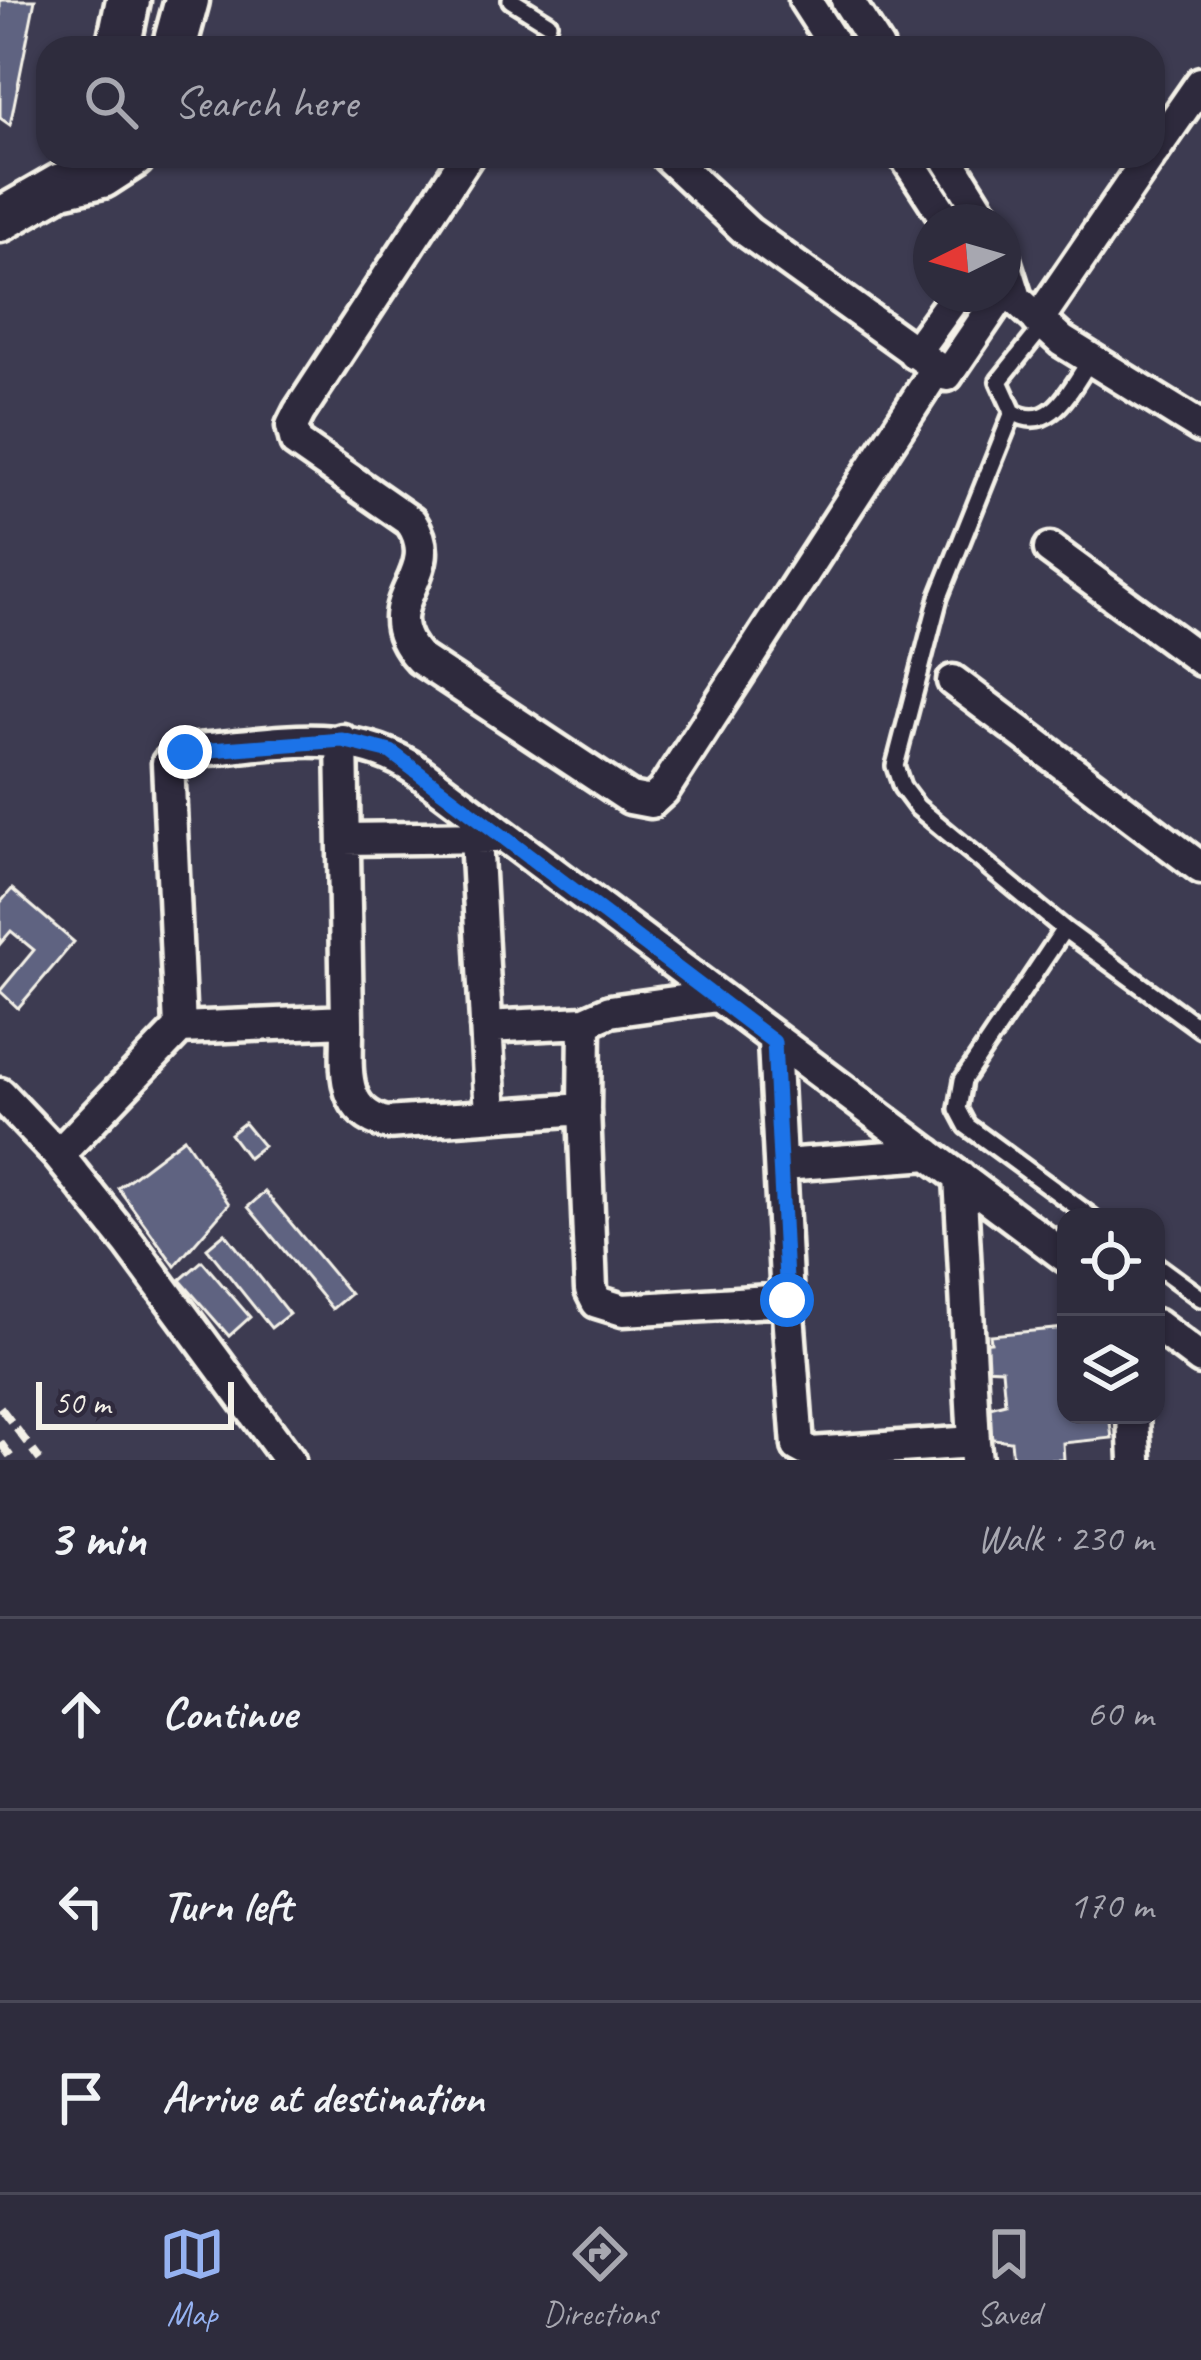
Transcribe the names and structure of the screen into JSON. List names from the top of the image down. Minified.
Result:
{"scale_bar":"50 m","north":"left","page":{"search":"Search here","scale":"50 m","heading":["3 min","Walk · 230 m"],"list":[["Continue","60 m"],["Turn left","170 m"],"Arrive at destination"],"nav":["Map","Directions","Saved"]}}
